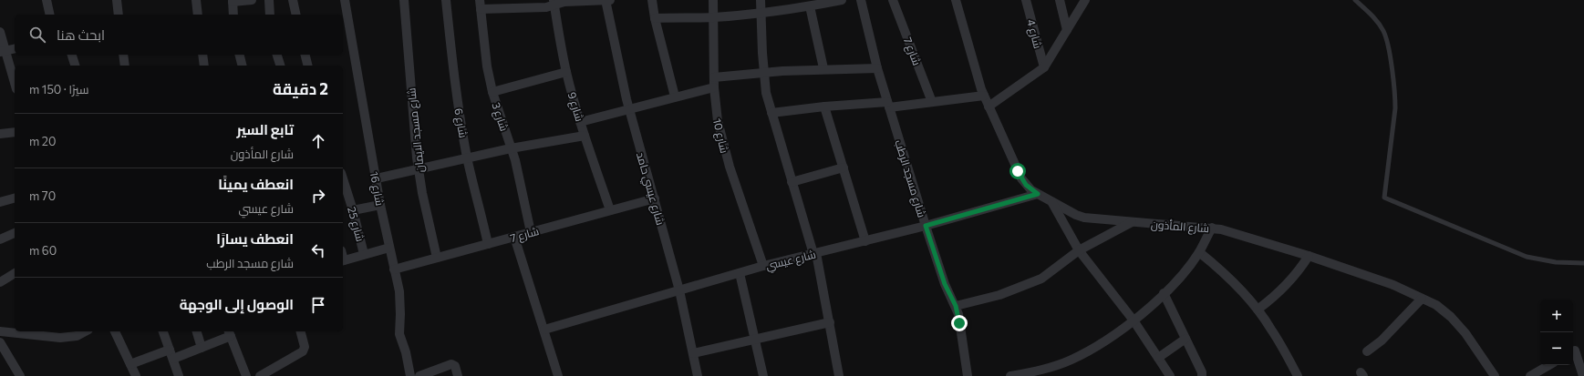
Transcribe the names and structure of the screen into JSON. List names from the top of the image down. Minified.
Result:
{"streets":{"street":["شارع 4","شارع 7","شارع 9","شارع 3","شارع 6","شارع مسجد الايمان","شارع 10","شارع مسجد الرطب","شارع 16","شارع عيسي حامد","شارع 25","شارع المأذون","شارع عيسي"]},"crossings":[["شارع 7","شارع 9"],["شارع 7","شارع 3"],["شارع 7","شارع 6"],["شارع 7","شارع مسجد الايمان"],["شارع 7","شارع 16"],["شارع 7","شارع عيسي حامد"],["شارع 10","شارع عيسي"],["شارع مسجد الرطب","شارع عيسي"],["شارع عيسي حامد","شارع عيسي"],["شارع المأذون","شارع عيسي"]],"page":{"search":"ابحث هنا","heading":["2 دقيقة","سيرًا · 150 m"],"list":[["تابع السير","شارع المأذون","20 m"],["انعطف يمينًا","شارع عيسي","70 m"],["انعطف يسارًا","شارع مسجد الرطب","60 m"],"الوصول إلى الوجهة"],"map_buttons":["+","−"]}}
